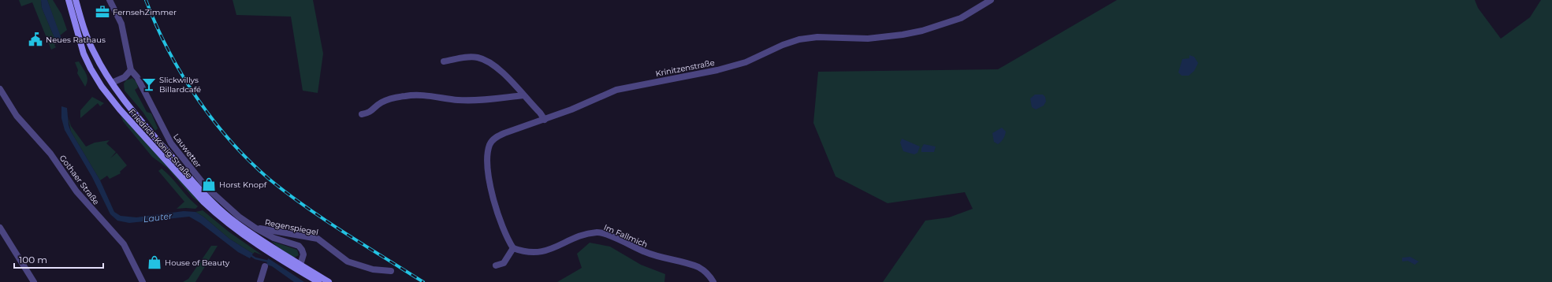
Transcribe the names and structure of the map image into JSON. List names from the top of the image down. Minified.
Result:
{"streets":{"main road":["Friedrich-König-Straße"],"street":["Krinitzenstraße","Lauwetter","Gothaer Straße","Regenspiegel","Im Fallmich"]},"crossings":[["Krinitzenstraße","Im Fallmich"],["Friedrich-König-Straße","Lauwetter"],["Lauwetter","Regenspiegel"]],"water":["Lauter"],"places":{"office":["FernsehZimmer"],"public building":["Neues Rathaus"],"bar":["Slickwillys Billardcafé"],"shop":["Horst Knopf","House of Beauty"]},"scale_bar":"100 m"}
